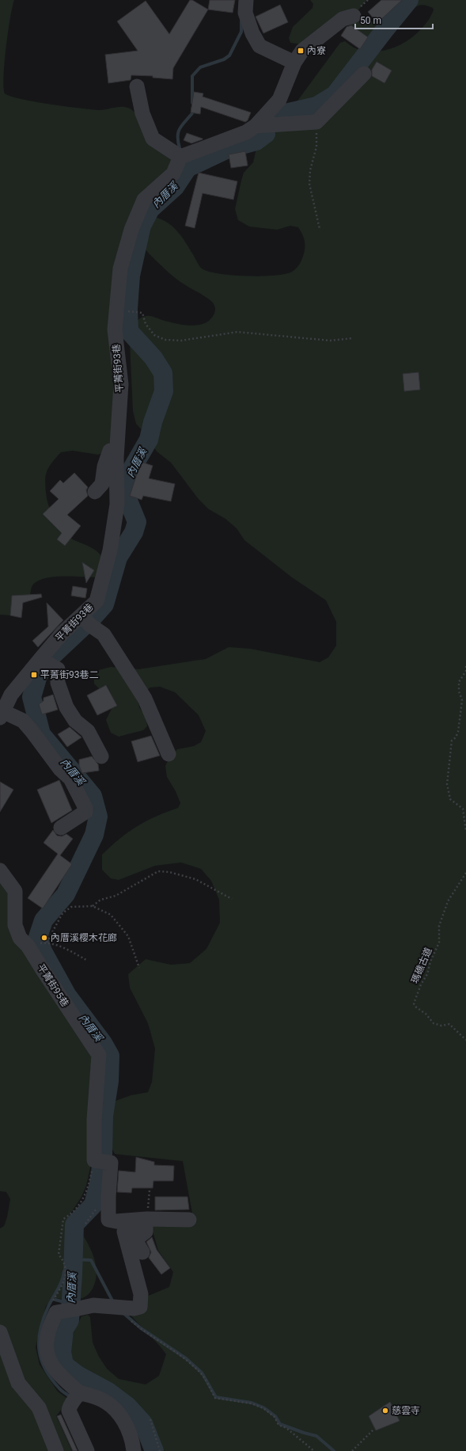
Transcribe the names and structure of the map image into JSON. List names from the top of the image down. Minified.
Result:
{"streets":{"street":["平菁街93巷","平菁街95巷"],"path":["瑪礁古道"]},"water":["內厝溪"],"places":{"transit":["內寮","平菁街93巷二"],"other":["內厝溪櫻木花廊","慈雲寺"]},"scale_bar":"50 m"}
